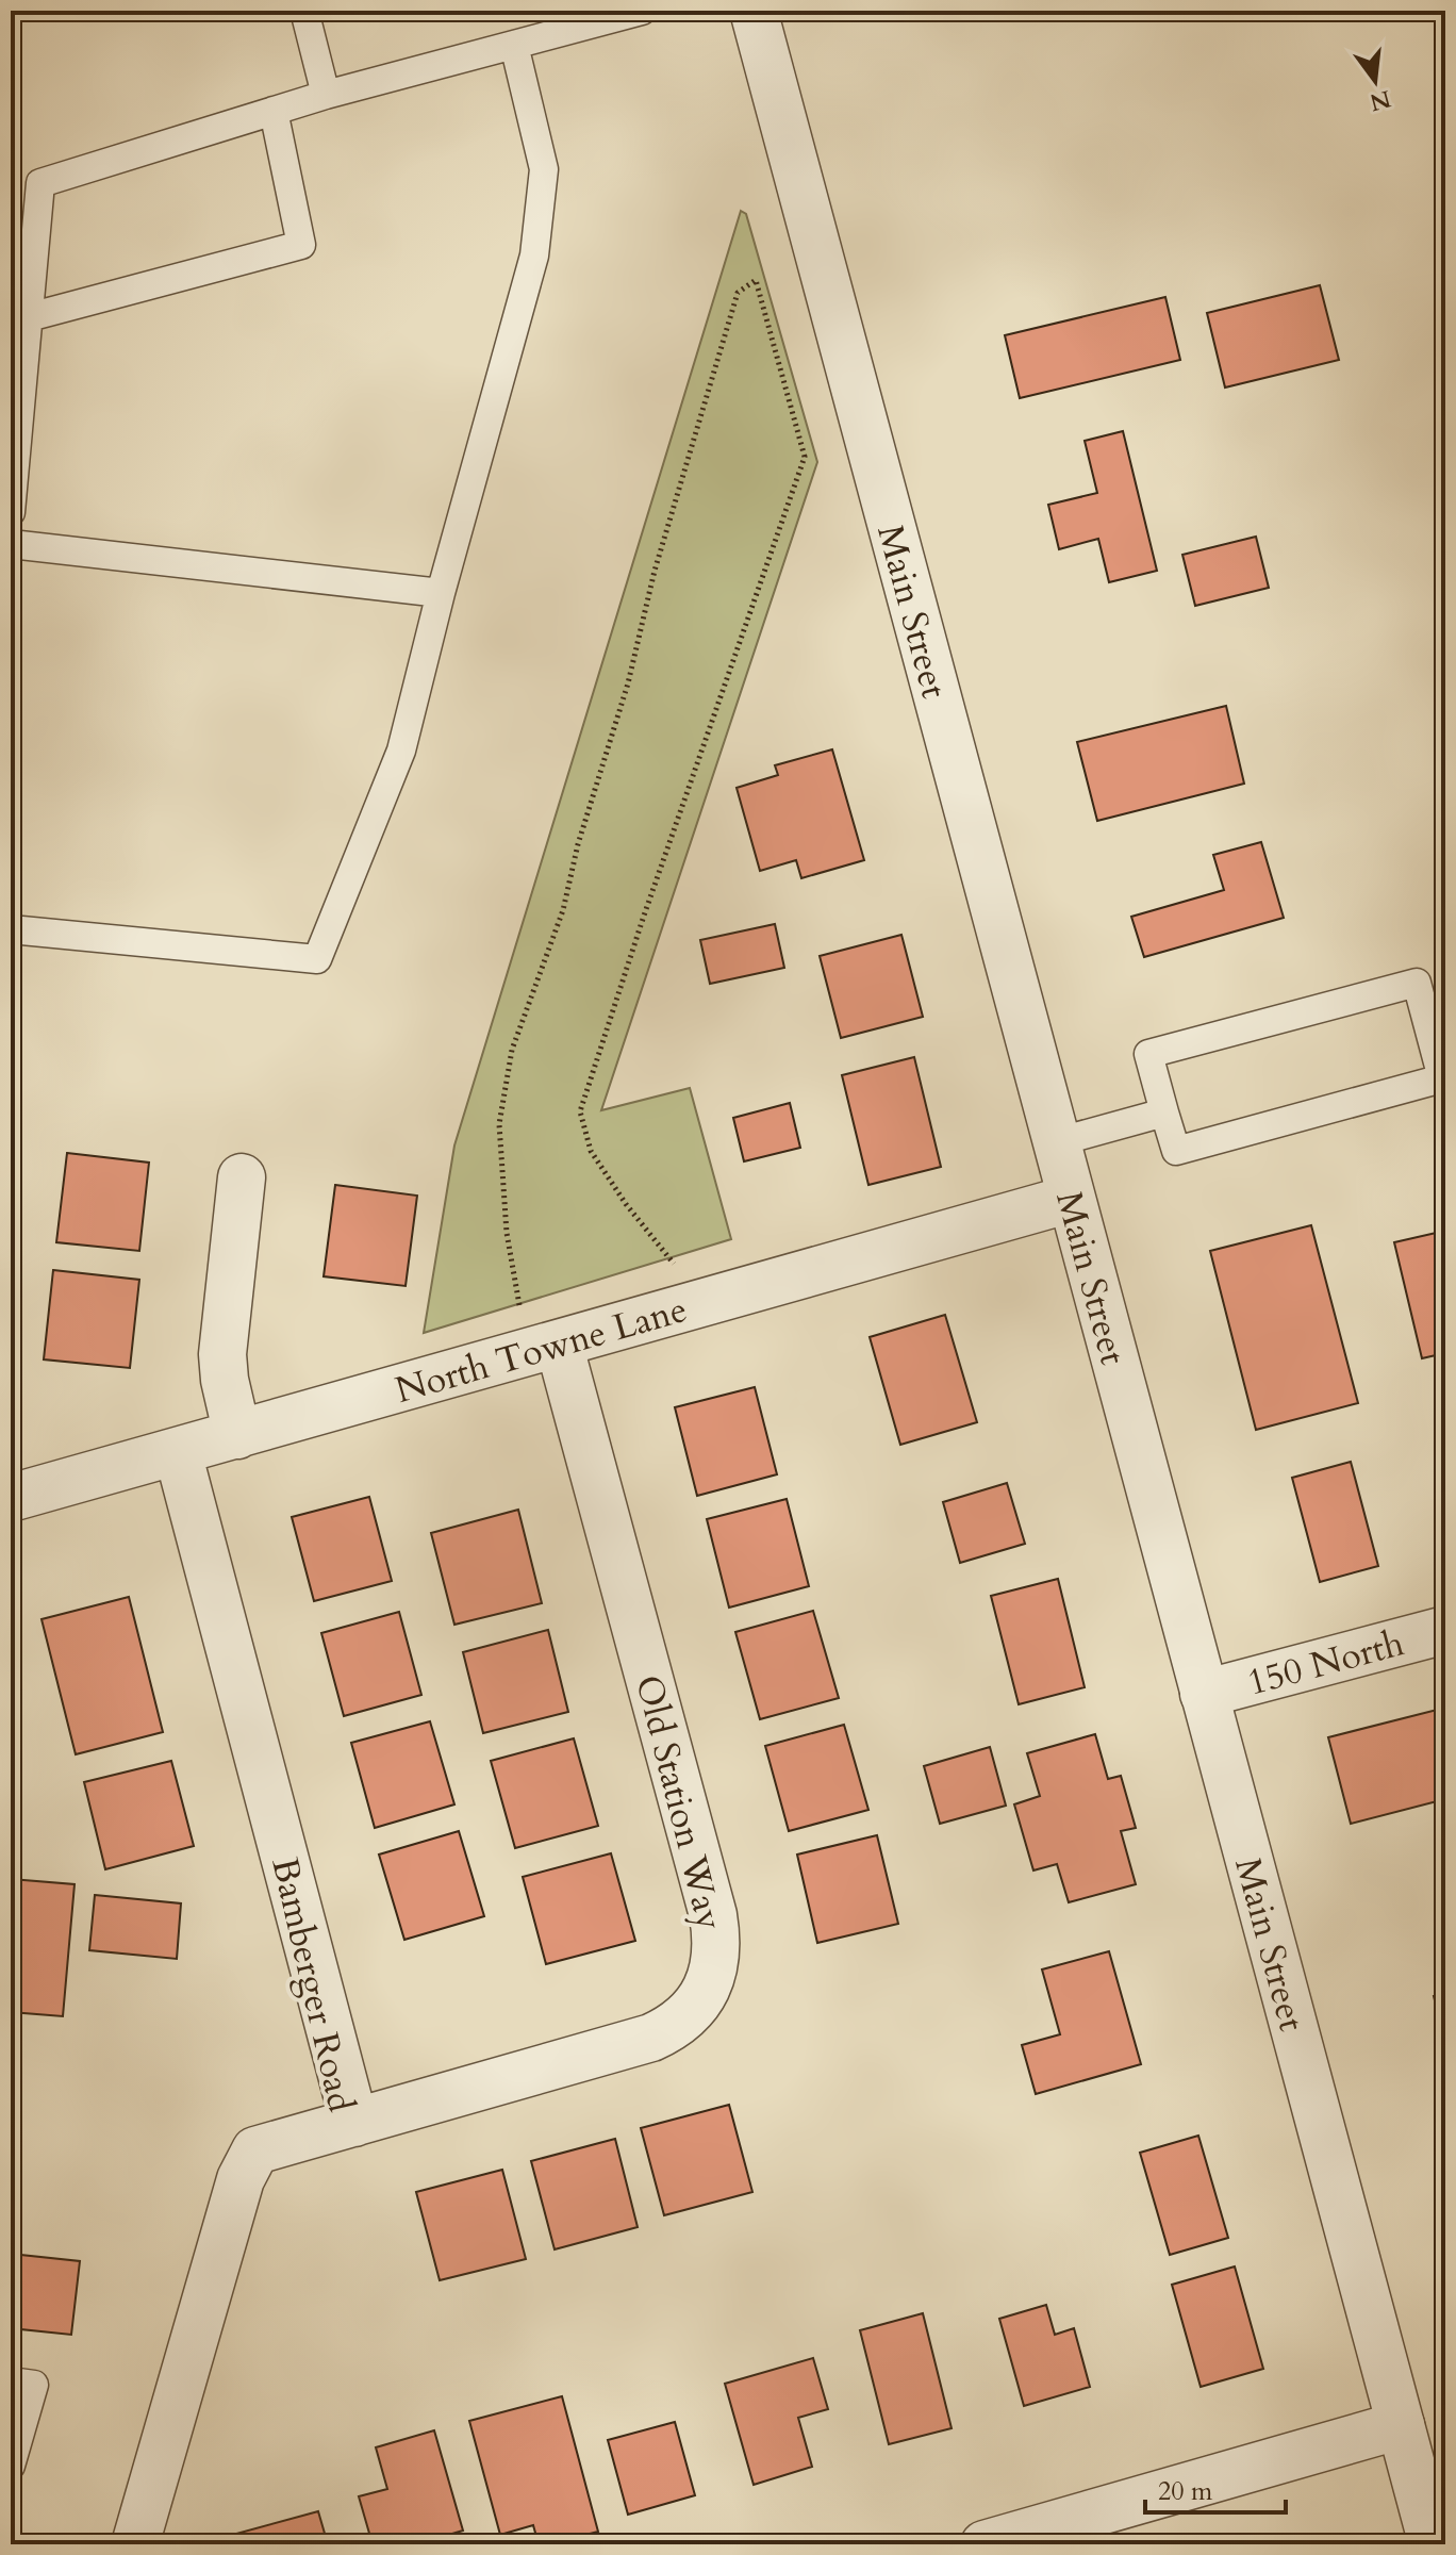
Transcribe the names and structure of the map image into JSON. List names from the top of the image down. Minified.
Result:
{"streets":{"street":["Main Street","North Towne Lane","150 North","Old Station Way","Bamberger Road"]},"crossings":[["Main Street","North Towne Lane"],["Main Street","150 North"],["North Towne Lane","Old Station Way"],["North Towne Lane","Bamberger Road"],["Old Station Way","Bamberger Road"]],"scale_bar":"20 m","north":"bottom"}
